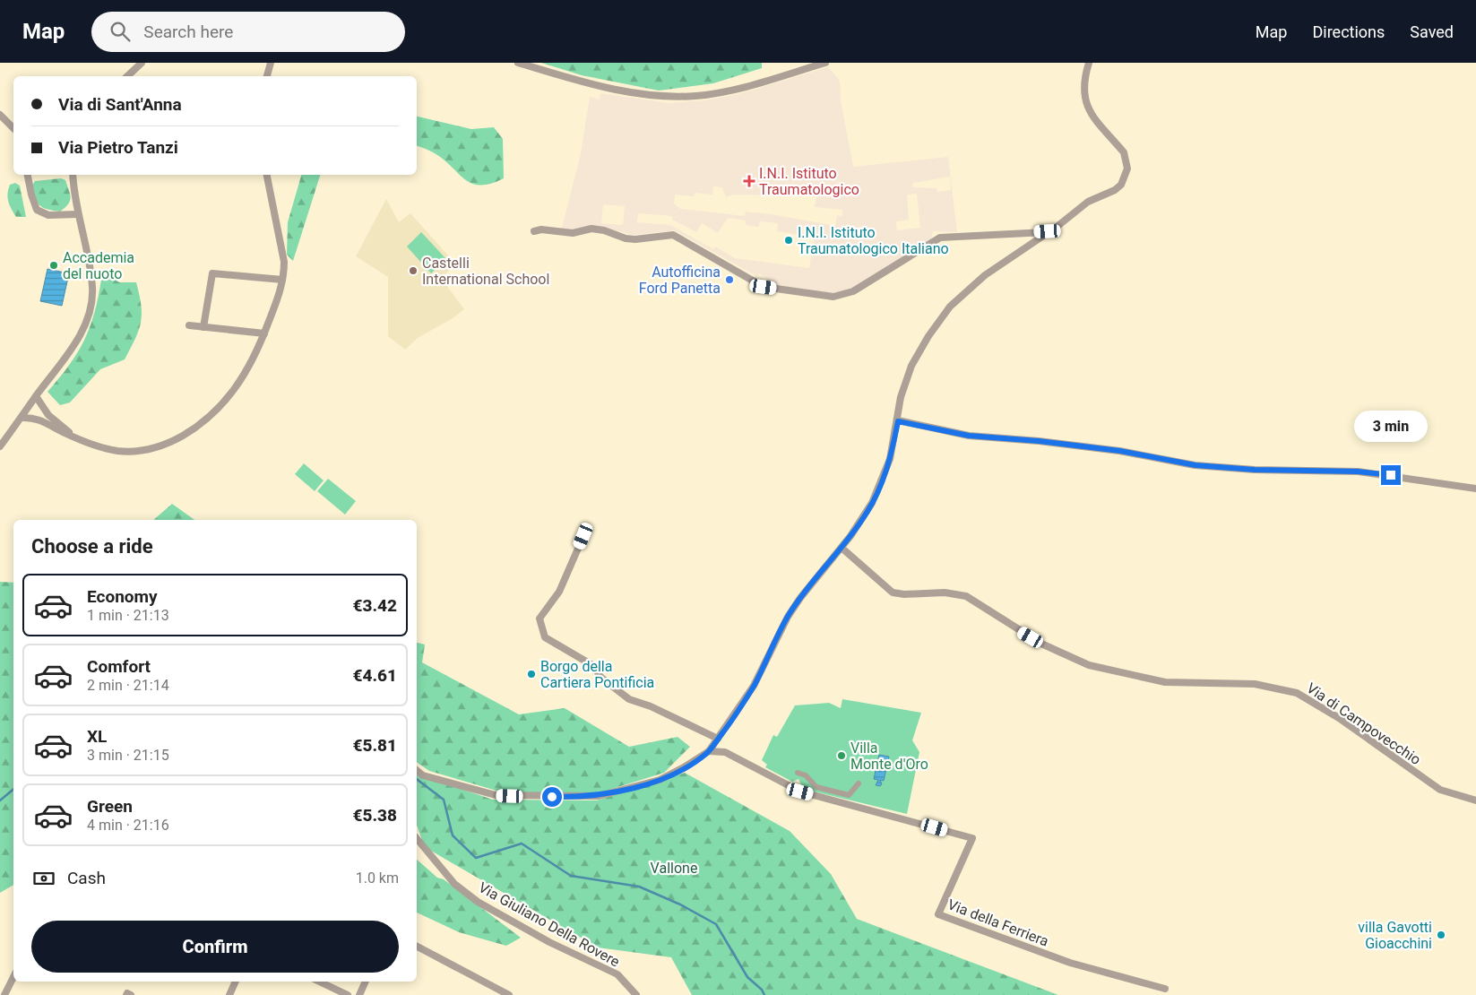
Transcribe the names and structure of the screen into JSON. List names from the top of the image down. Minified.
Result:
{"streets":{"street":["Via di Campovecchio","Via della Ferriera","Via Giuliano Della Rovere"]},"parks":["Vallone"],"places":{"health":["I.N.I. Istituto Traumatologico"],"other":["I.N.I. Istituto Traumatologico Italiano","Accademia del nuoto","Castelli International School","Autofficina Ford Panetta","Borgo della Cartiera Pontificia","Villa Monte d'Oro","villa Gavotti Gioacchini"]},"page":{"header":"Map","search":"Search here","nav":["Map","Directions","Saved"],"banner":["Via di Sant'Anna","Via Pietro Tanzi"],"bubble":"3 min","heading":"Choose a ride","list":[{"name":"Economy","note":"1 min · 21:13","value":"€3.42"},{"name":"Comfort","note":"2 min · 21:14","value":"€4.61"},{"name":"XL","note":"3 min · 21:15","value":"€5.81"},{"name":"Green","note":"4 min · 21:16","value":"€5.38"}],"pay":["Cash","1.0 km"],"buttons":"Confirm"}}
